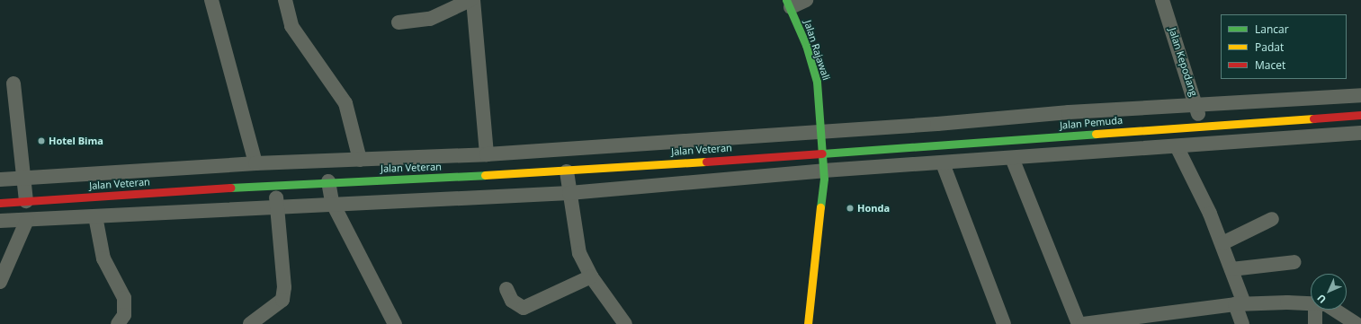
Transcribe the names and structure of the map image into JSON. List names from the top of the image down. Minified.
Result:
{"streets":{"main road":["Jalan Rajawali","Jalan Pemuda","Jalan Veteran"],"street":["Jalan Kepodang"]},"crossings":[["Jalan Rajawali","Jalan Pemuda"],["Jalan Rajawali","Jalan Veteran"],["Jalan Kepodang","Jalan Pemuda"],["Jalan Pemuda","Jalan Veteran"]],"places":["Hotel Bima","Honda"],"legend":["Lancar","Padat","Macet"],"north":"bottom left"}
